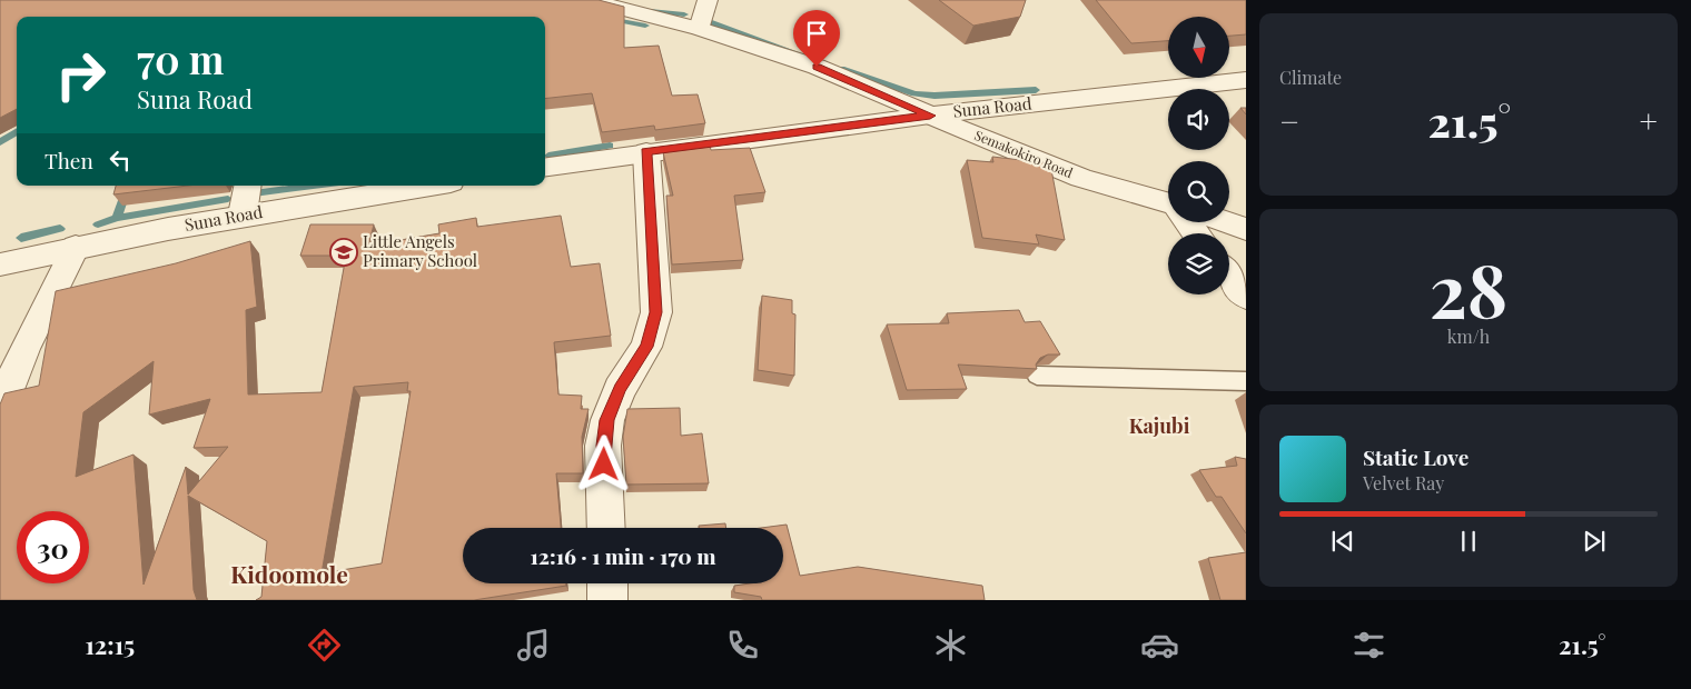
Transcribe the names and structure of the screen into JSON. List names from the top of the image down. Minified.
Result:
{"streets":{"street":["Suna Road","Semakokiro Road"]},"crossings":[["Suna Road","Semakokiro Road"]],"districts":["Kajubi","Kidoomole"],"places":{"school or university":["Little Angels Primary School"]},"north":"bottom","page":{"tile":["Climate",["28","km/h"]],"turn":["70 m","Suna Road"],"heat":["−","21.5°","+"],"then":"Then","song":["Static Love","Velvet Ray"],"limit":"30","trip":"12:16 · 1 min · 170 m","tabs":["12:15","21.5°"]}}
